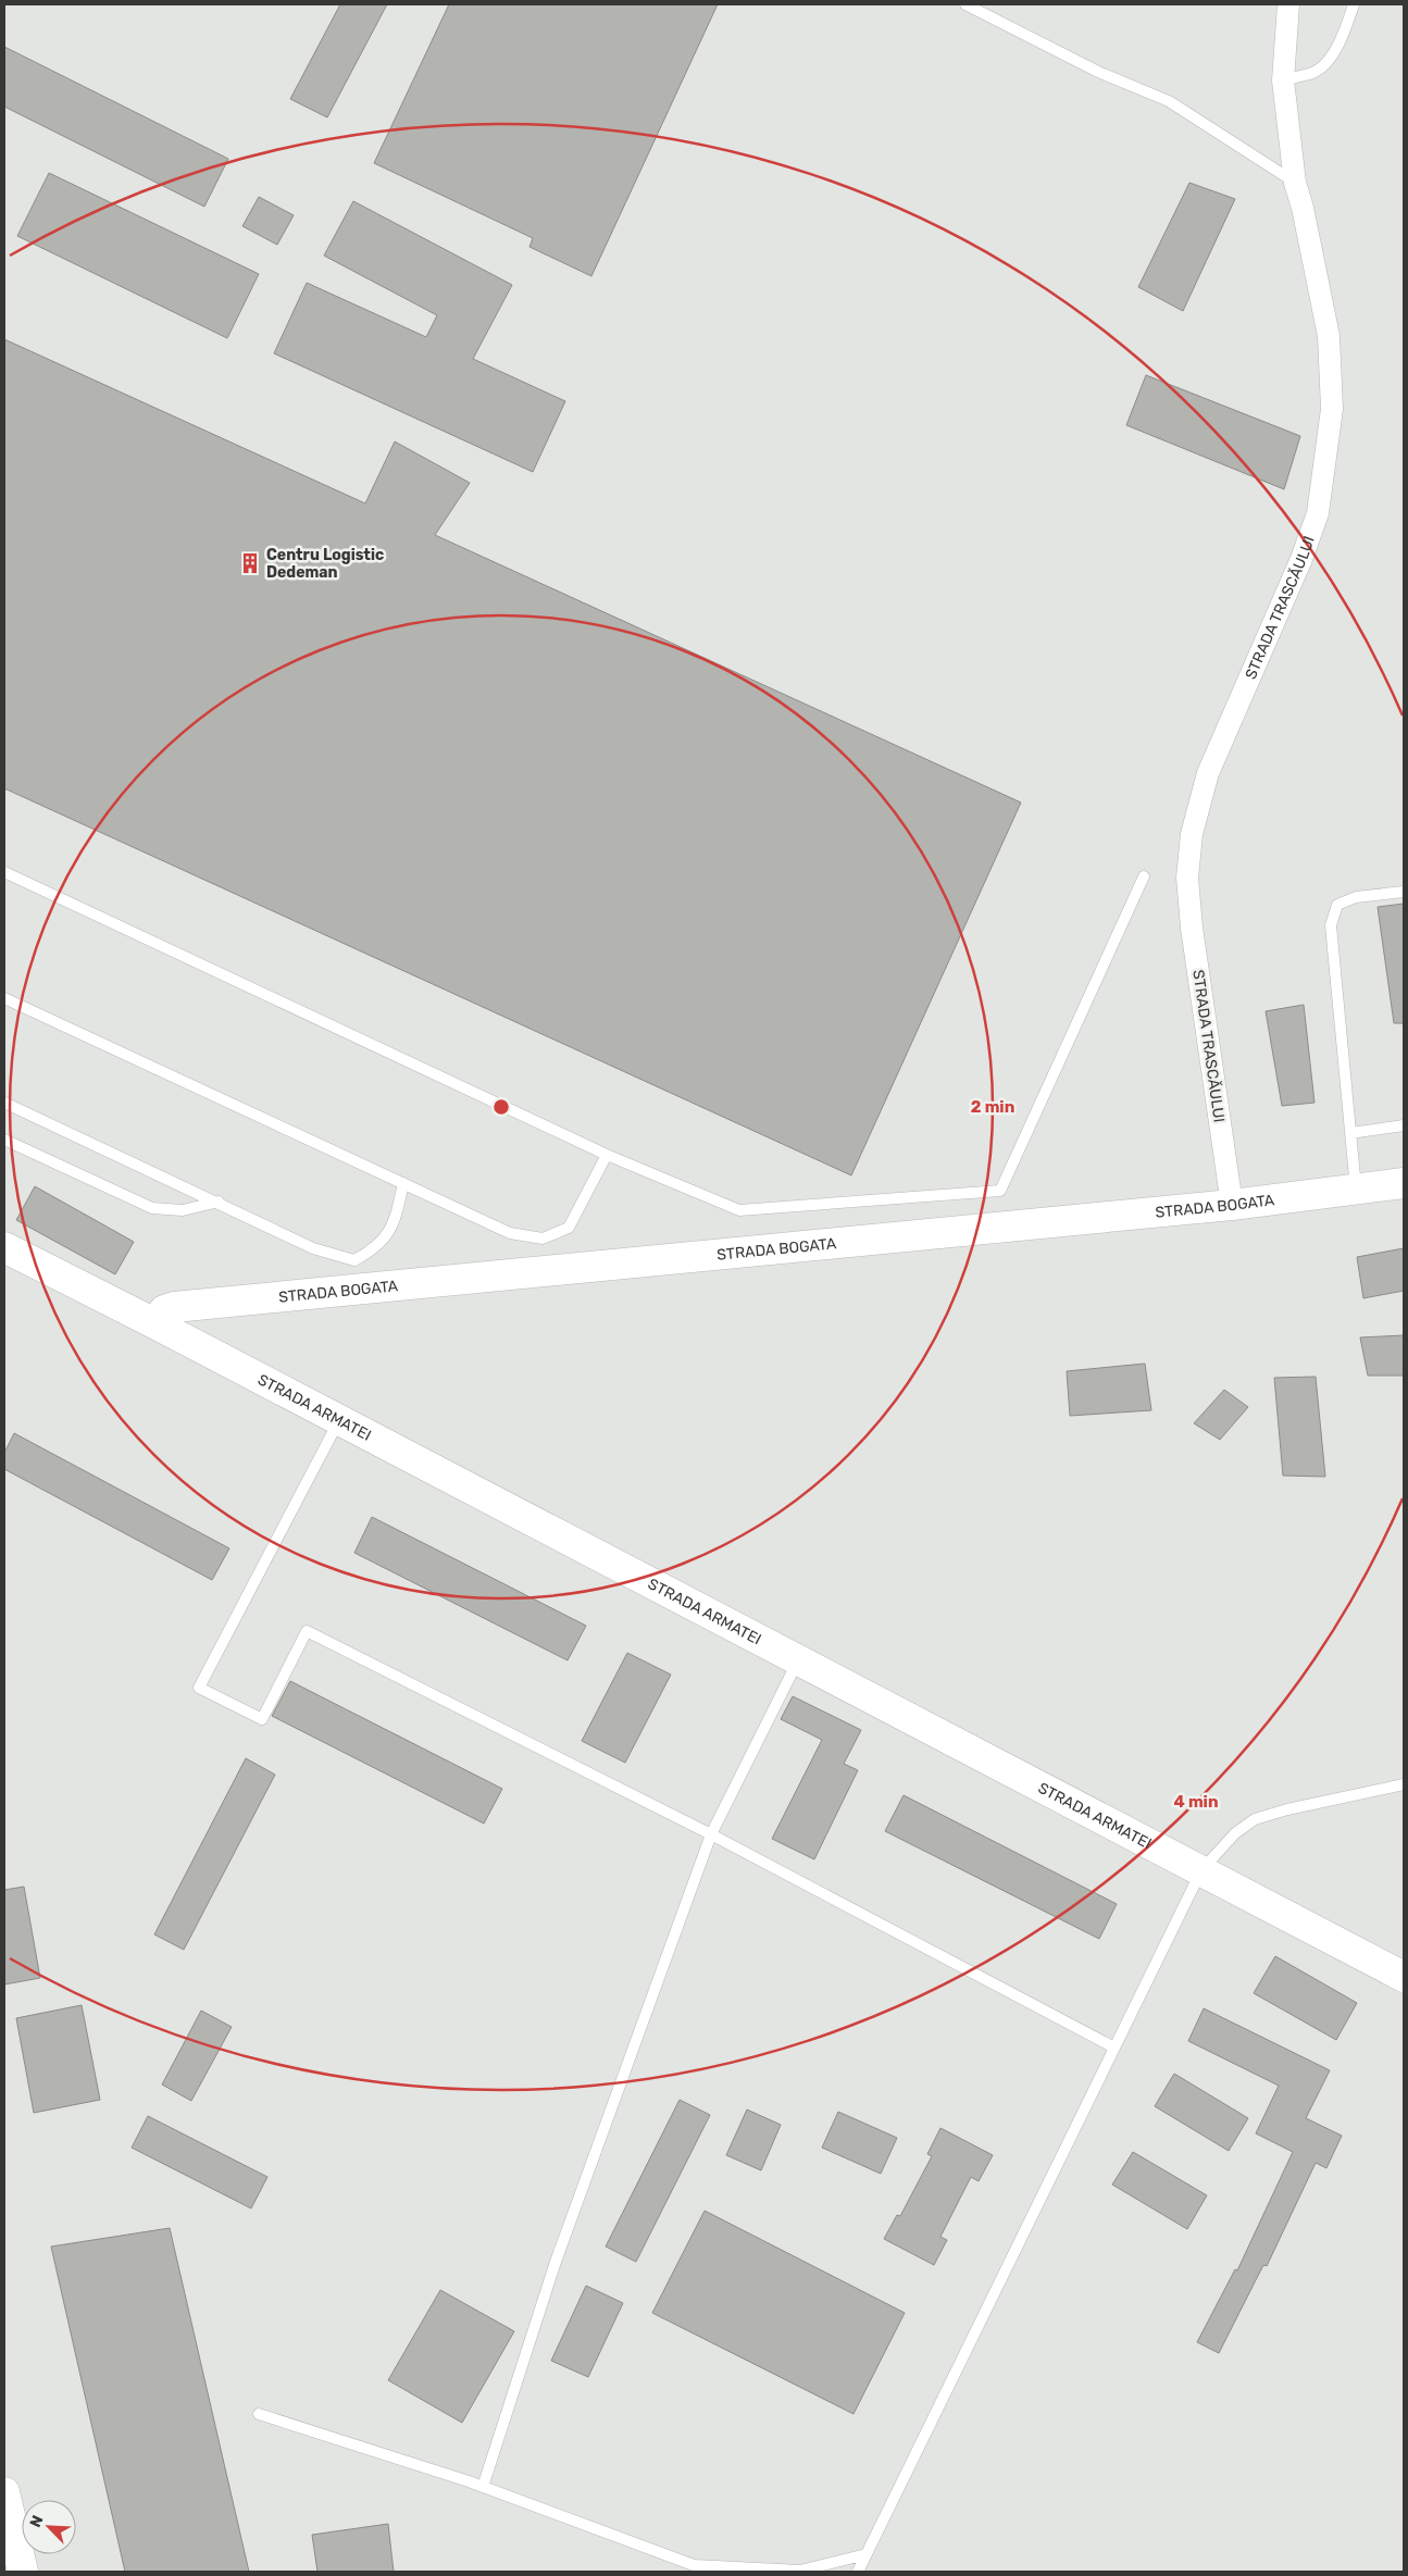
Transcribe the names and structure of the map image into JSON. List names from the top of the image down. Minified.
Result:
{"streets":{"main road":["STRADA BOGATA","STRADA ARMATEI"],"street":["STRADA TRASCĂULUI"]},"crossings":[["STRADA TRASCĂULUI","STRADA BOGATA"],["STRADA BOGATA","STRADA ARMATEI"]],"places":{"building":["Centru Logistic Dedeman"]},"north":"top left","rings":["2 min","4 min"]}
